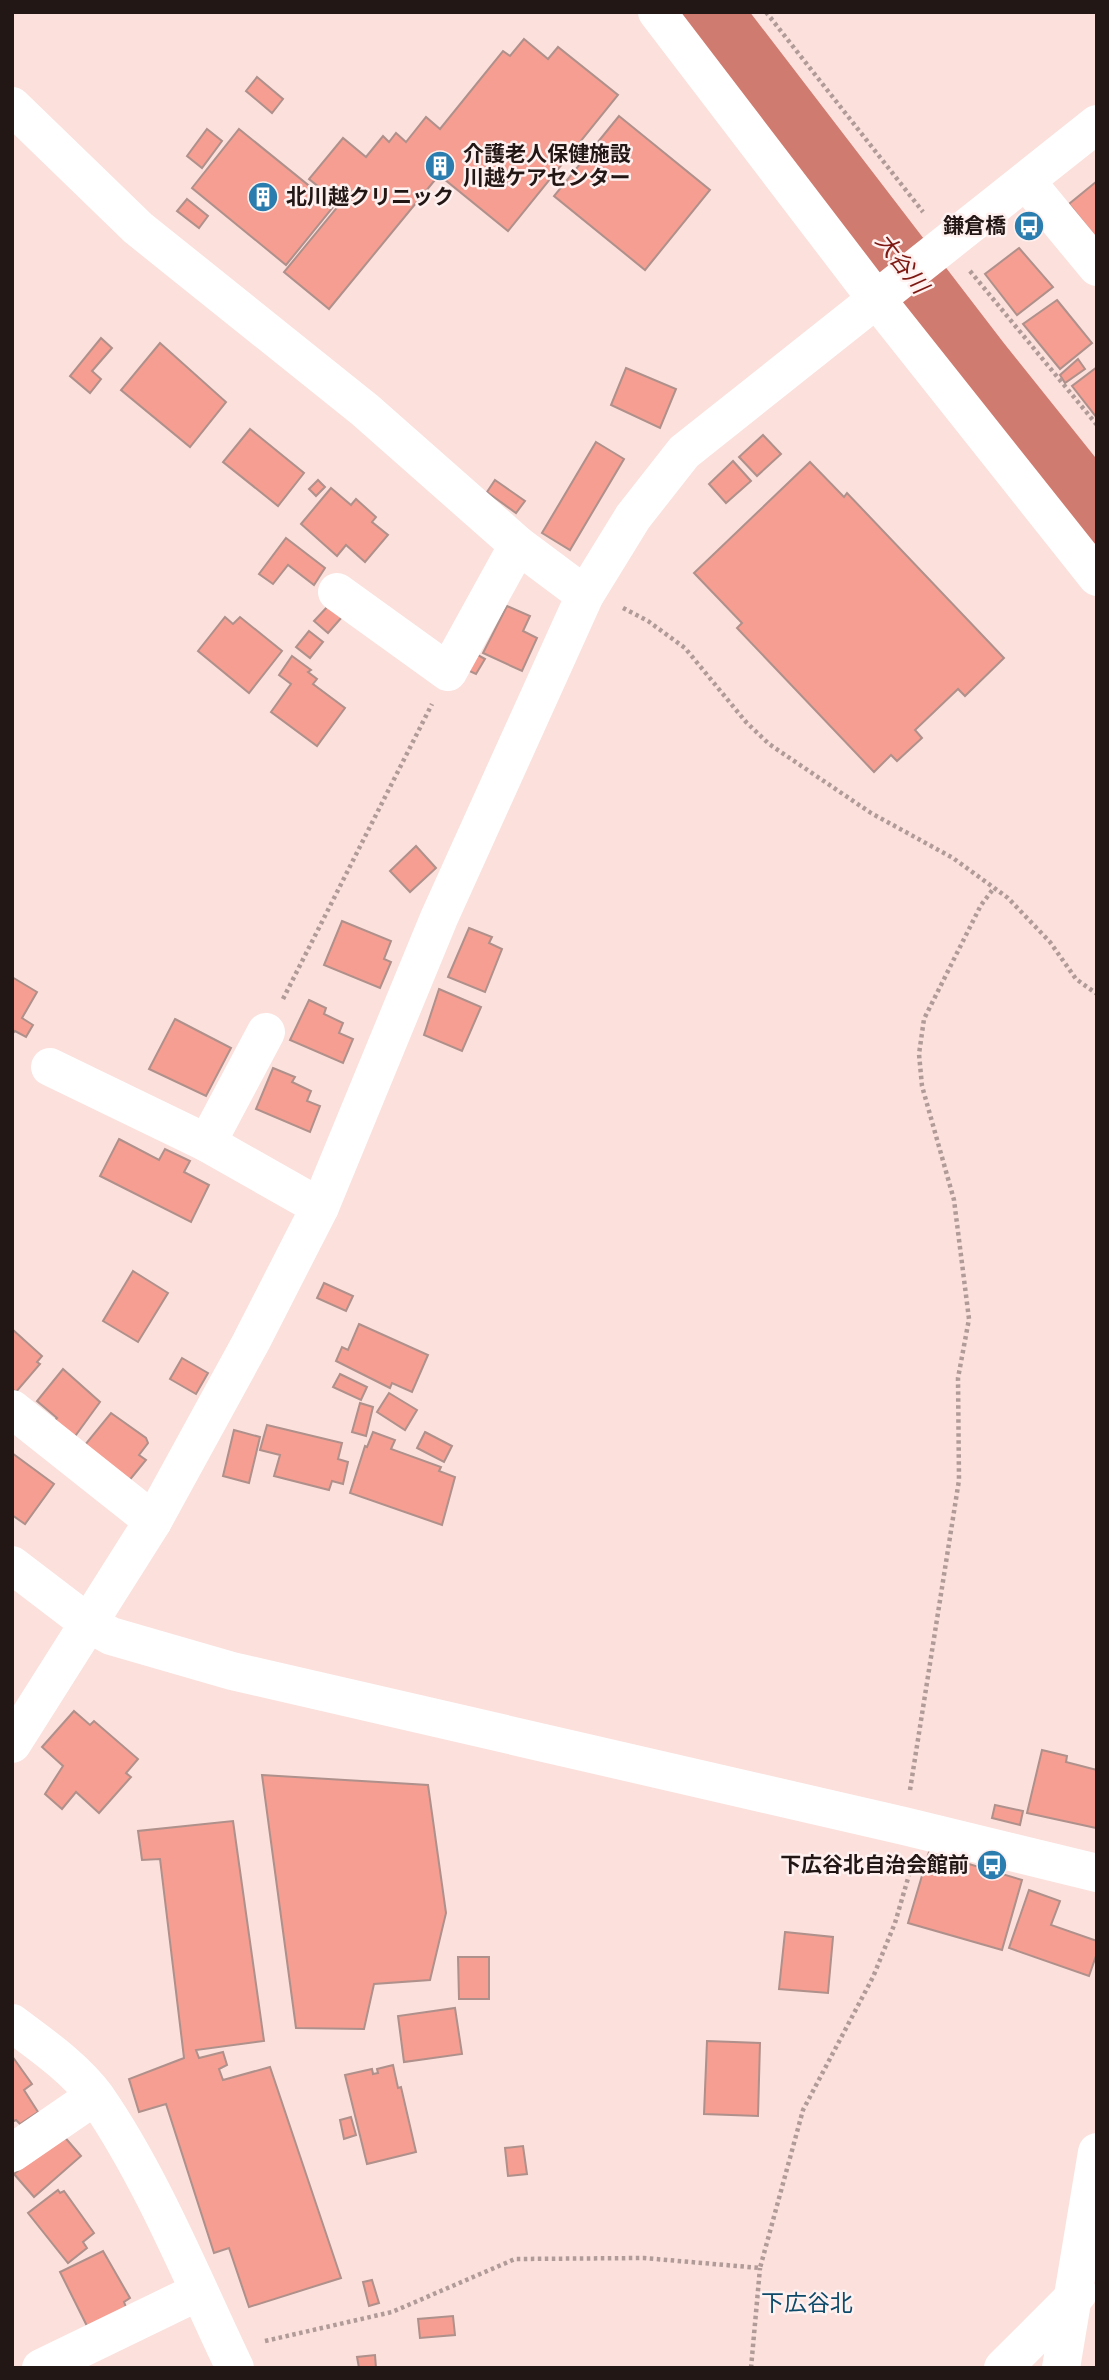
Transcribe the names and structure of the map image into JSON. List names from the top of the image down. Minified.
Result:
{"districts":["下広谷北"],"water":["大谷川"],"places":{"building":["介護老人保健施設 川越ケアセンター","北川越クリニック"],"bus stop":["鎌倉橋","下広谷北自治会館前"]}}
